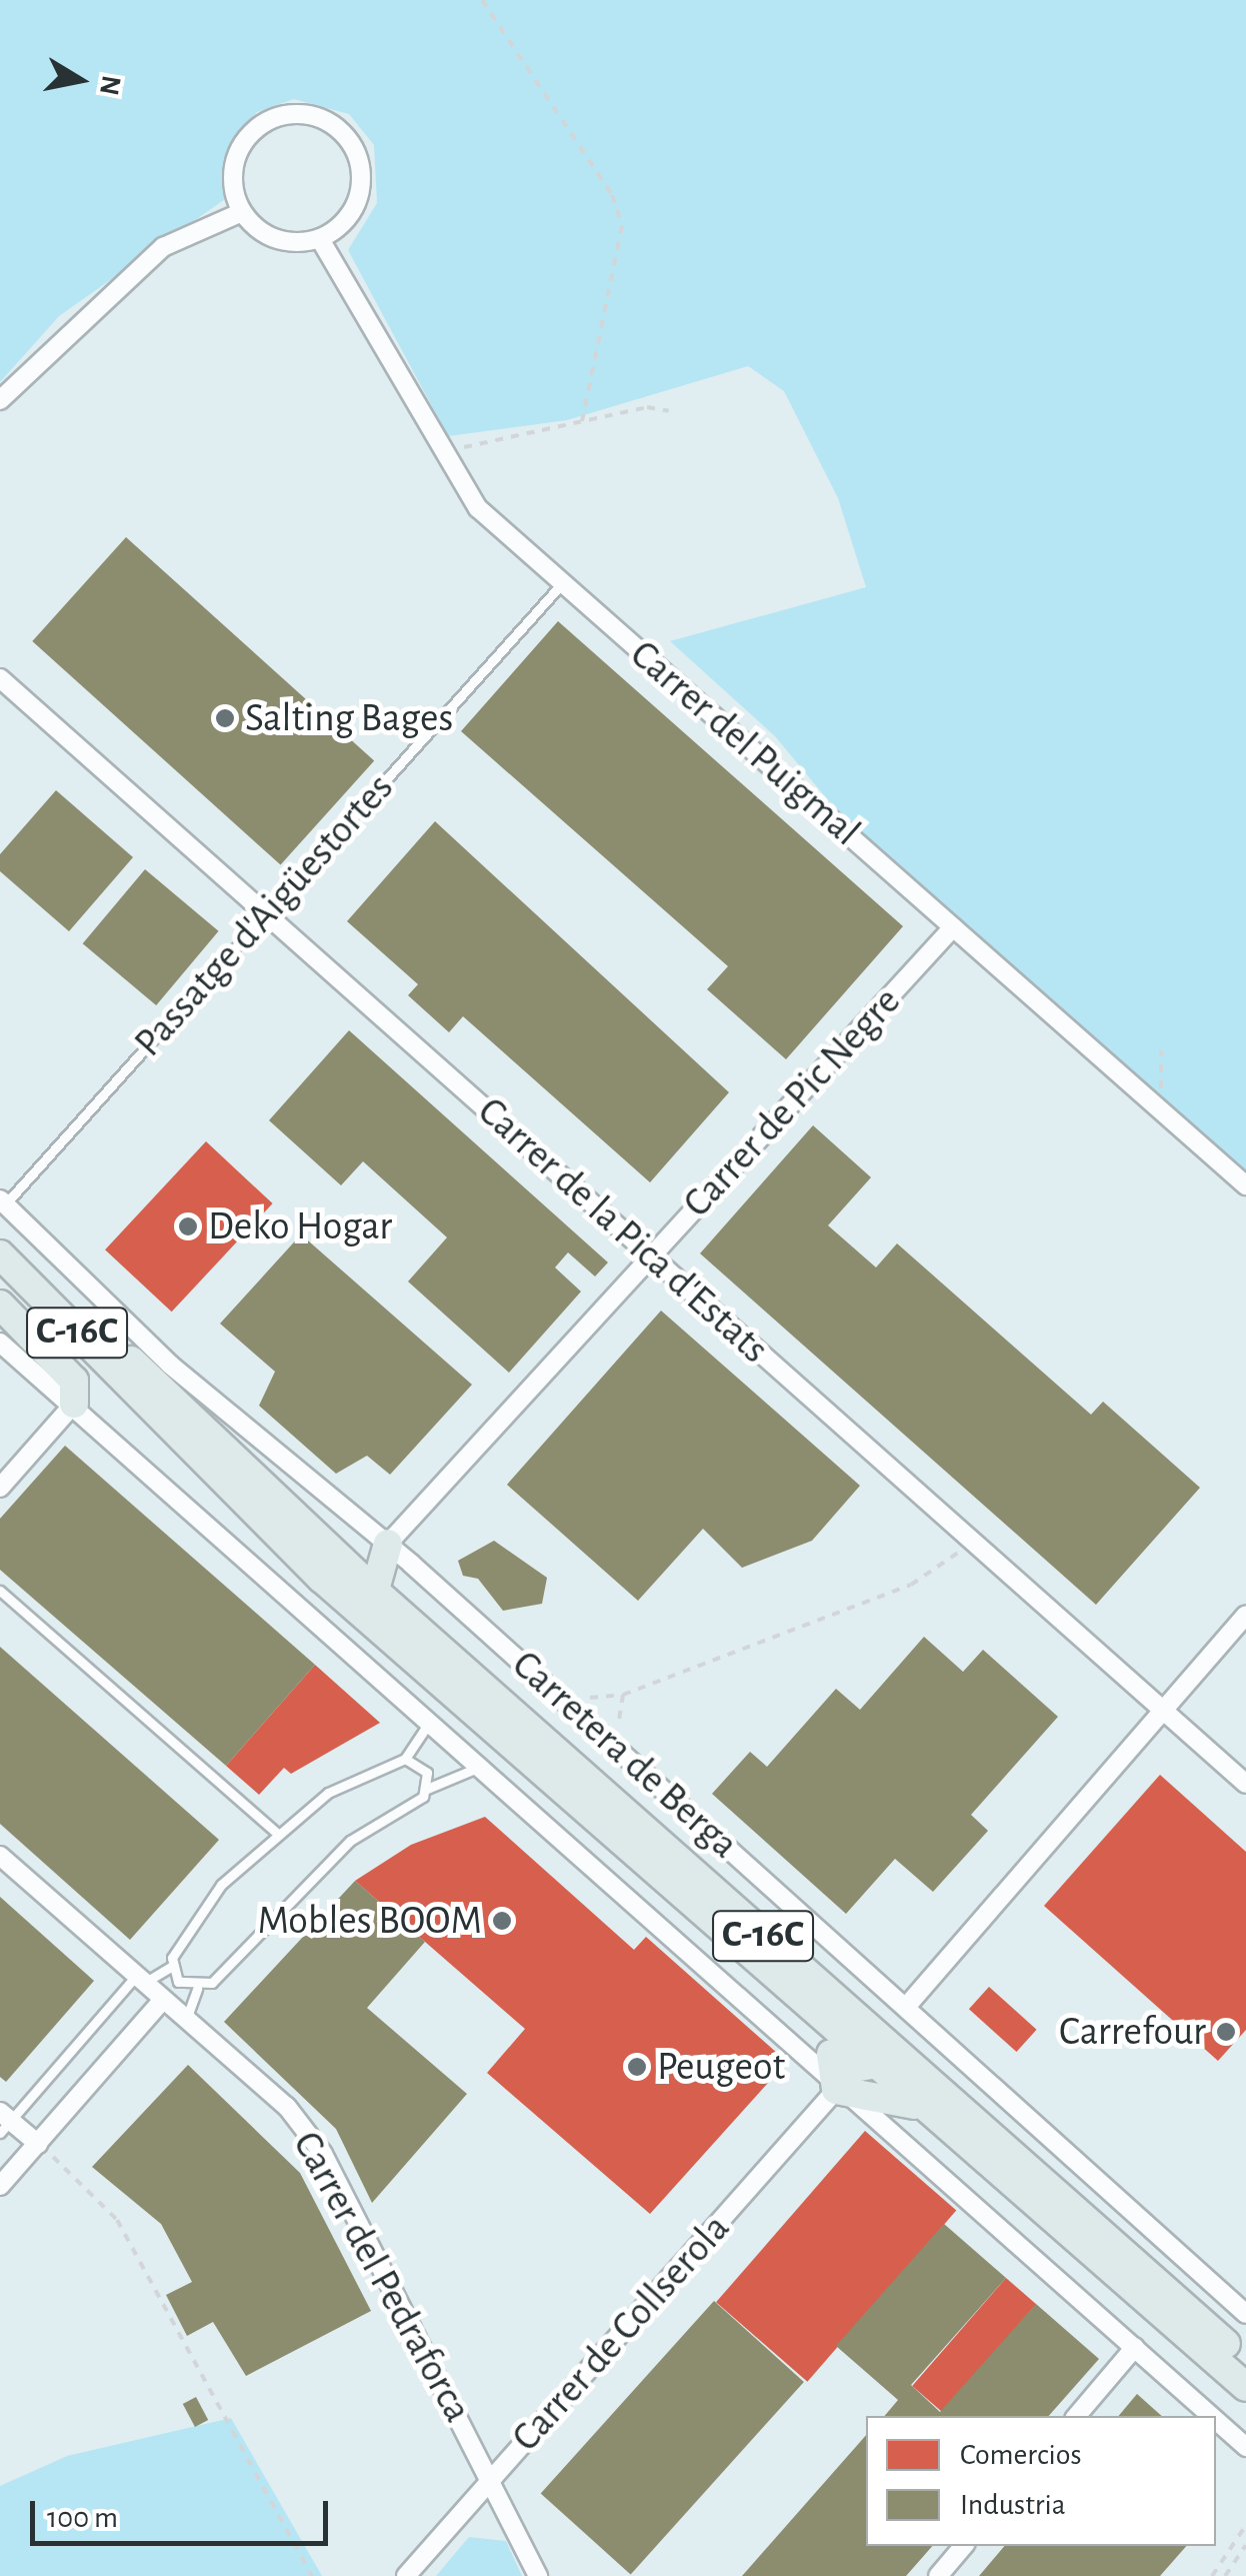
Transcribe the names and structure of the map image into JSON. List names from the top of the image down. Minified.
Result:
{"streets":{"main road":["C-16C"],"street":["Carrer del Puigmal","Carrer de Pic Negre","Carrer de la Pica d'Estats","Carretera de Berga","Carrer del Pedraforca","Carrer de Collserola"],"lane":["Passatge d'Aigüestortes"]},"crossings":[["Carrer del Puigmal","Passatge d'Aigüestortes"],["Carrer del Puigmal","Carrer de Pic Negre"],["Passatge d'Aigüestortes","Carrer de la Pica d'Estats"],["Passatge d'Aigüestortes","C-16C"],["Passatge d'Aigüestortes","Carretera de Berga"],["Carrer de Pic Negre","Carrer de la Pica d'Estats"],["Carrer de Pic Negre","Carretera de Berga"],["C-16C","Carretera de Berga"],["Carrer del Pedraforca","Carrer de Collserola"]],"places":["Salting Bages","Deko Hogar","Mobles BOOM","Carrefour","Peugeot"],"legend":["Comercios","Industria"],"scale_bar":"100 m","north":"right"}
